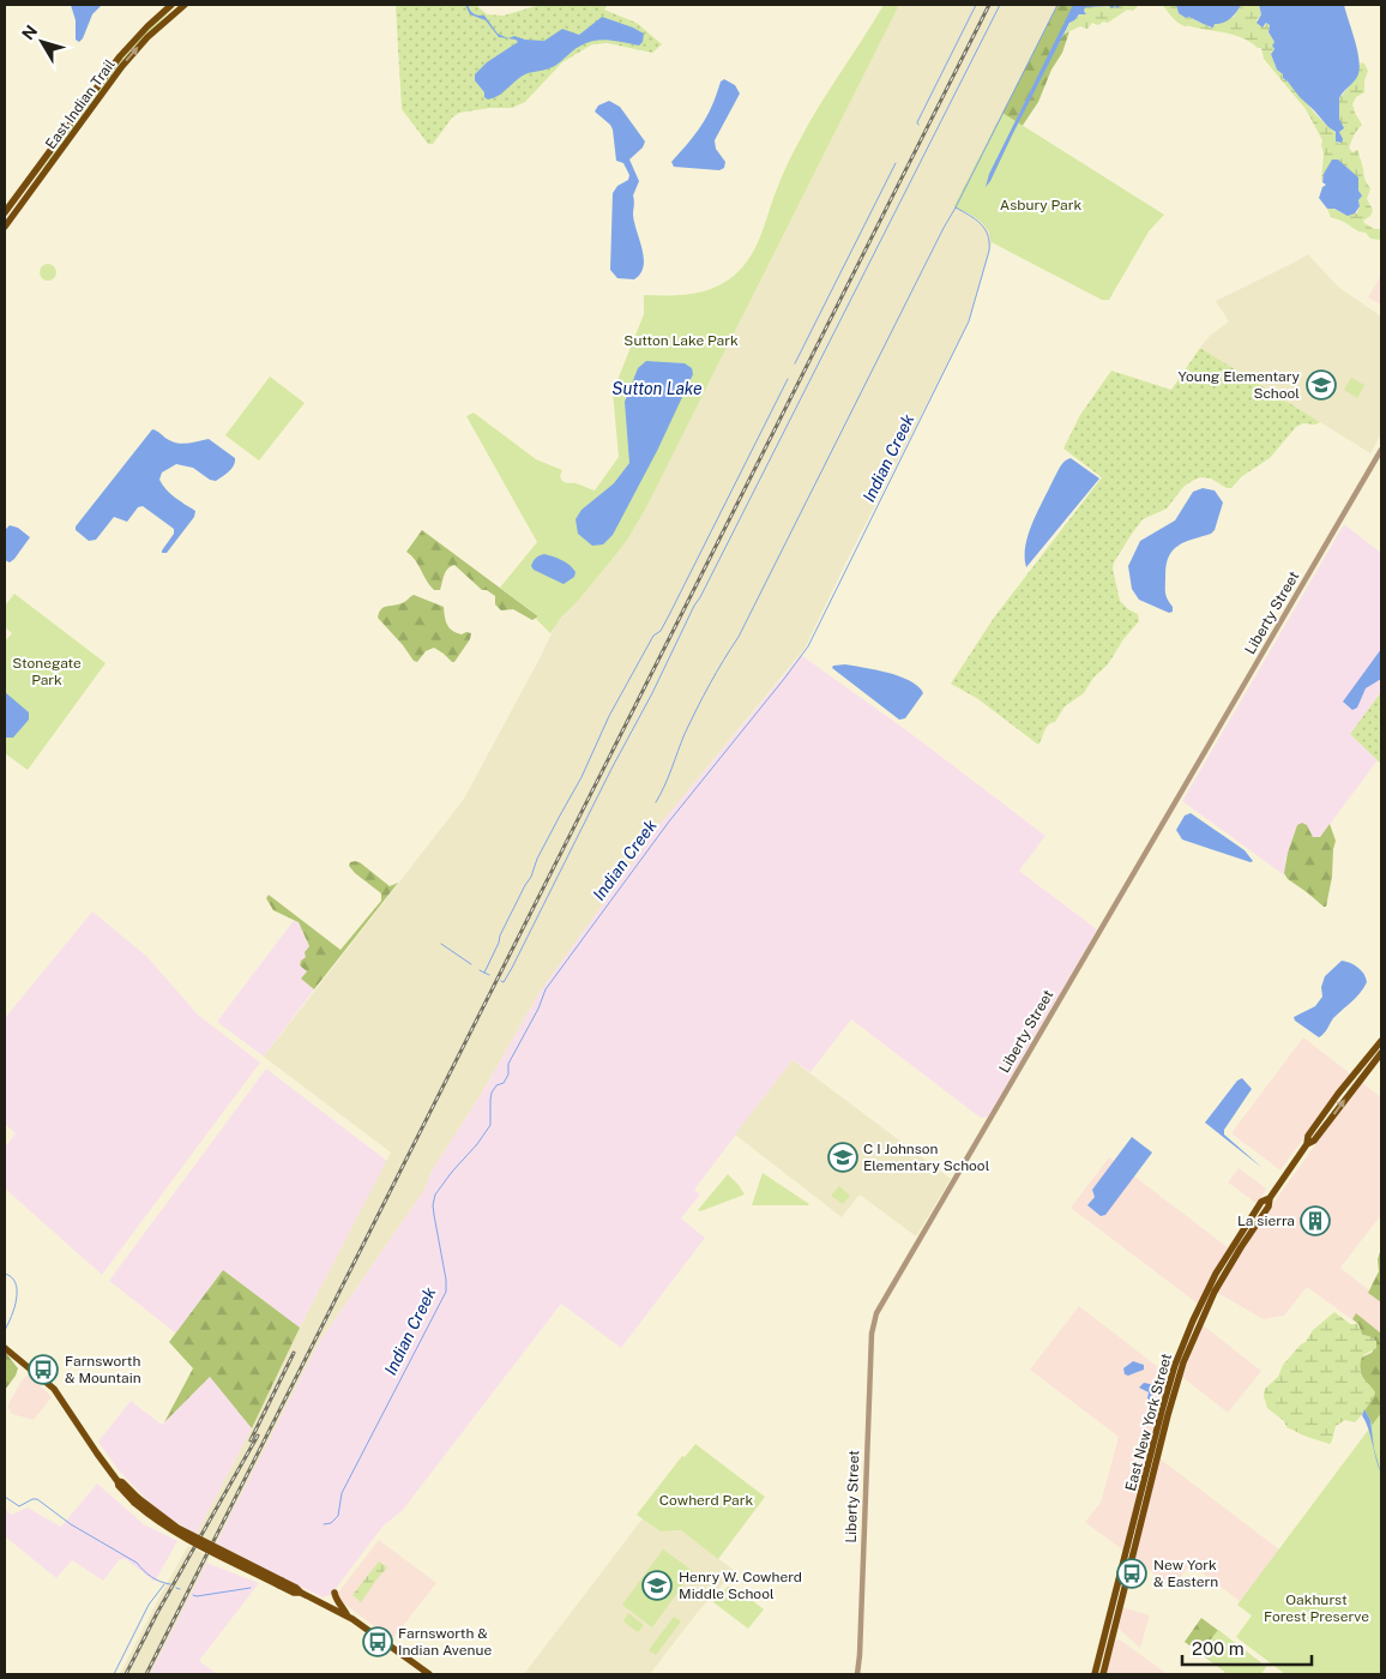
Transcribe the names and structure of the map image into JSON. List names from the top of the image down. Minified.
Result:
{"streets":{"main road":["East Indian Trail","East New York Street"],"street":["Liberty Street"]},"water":["Sutton Lake","Indian Creek"],"parks":["Asbury Park","Sutton Lake Park","Stonegate Park","Cowherd Park","Oakhurst Forest Preserve"],"places":{"school or university":["Young Elementary School","C I Johnson Elementary School","Henry W. Cowherd Middle School"],"building":["La sierra"],"bus stop":["Farnsworth & Mountain","New York & Eastern","Farnsworth & Indian Avenue"]},"scale_bar":"200 m","north":"top left"}
